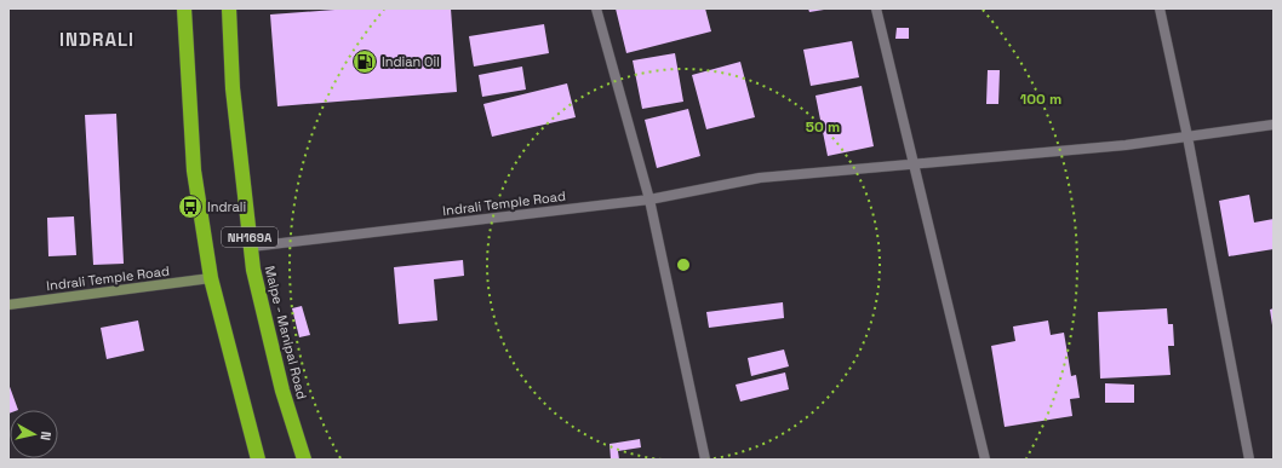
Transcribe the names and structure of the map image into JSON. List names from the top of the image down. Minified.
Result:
{"streets":{"highway":["NH169A","Malpe - Manipal Road"],"street":["Indrali Temple Road"]},"crossings":[["Indrali Temple Road","NH169A"],["Indrali Temple Road","Malpe - Manipal Road"]],"districts":["INDRALI"],"places":{"fuel station":["Indian Oil"],"bus stop":["Indrali"]},"north":"right","rings":["100 m","50 m"]}
